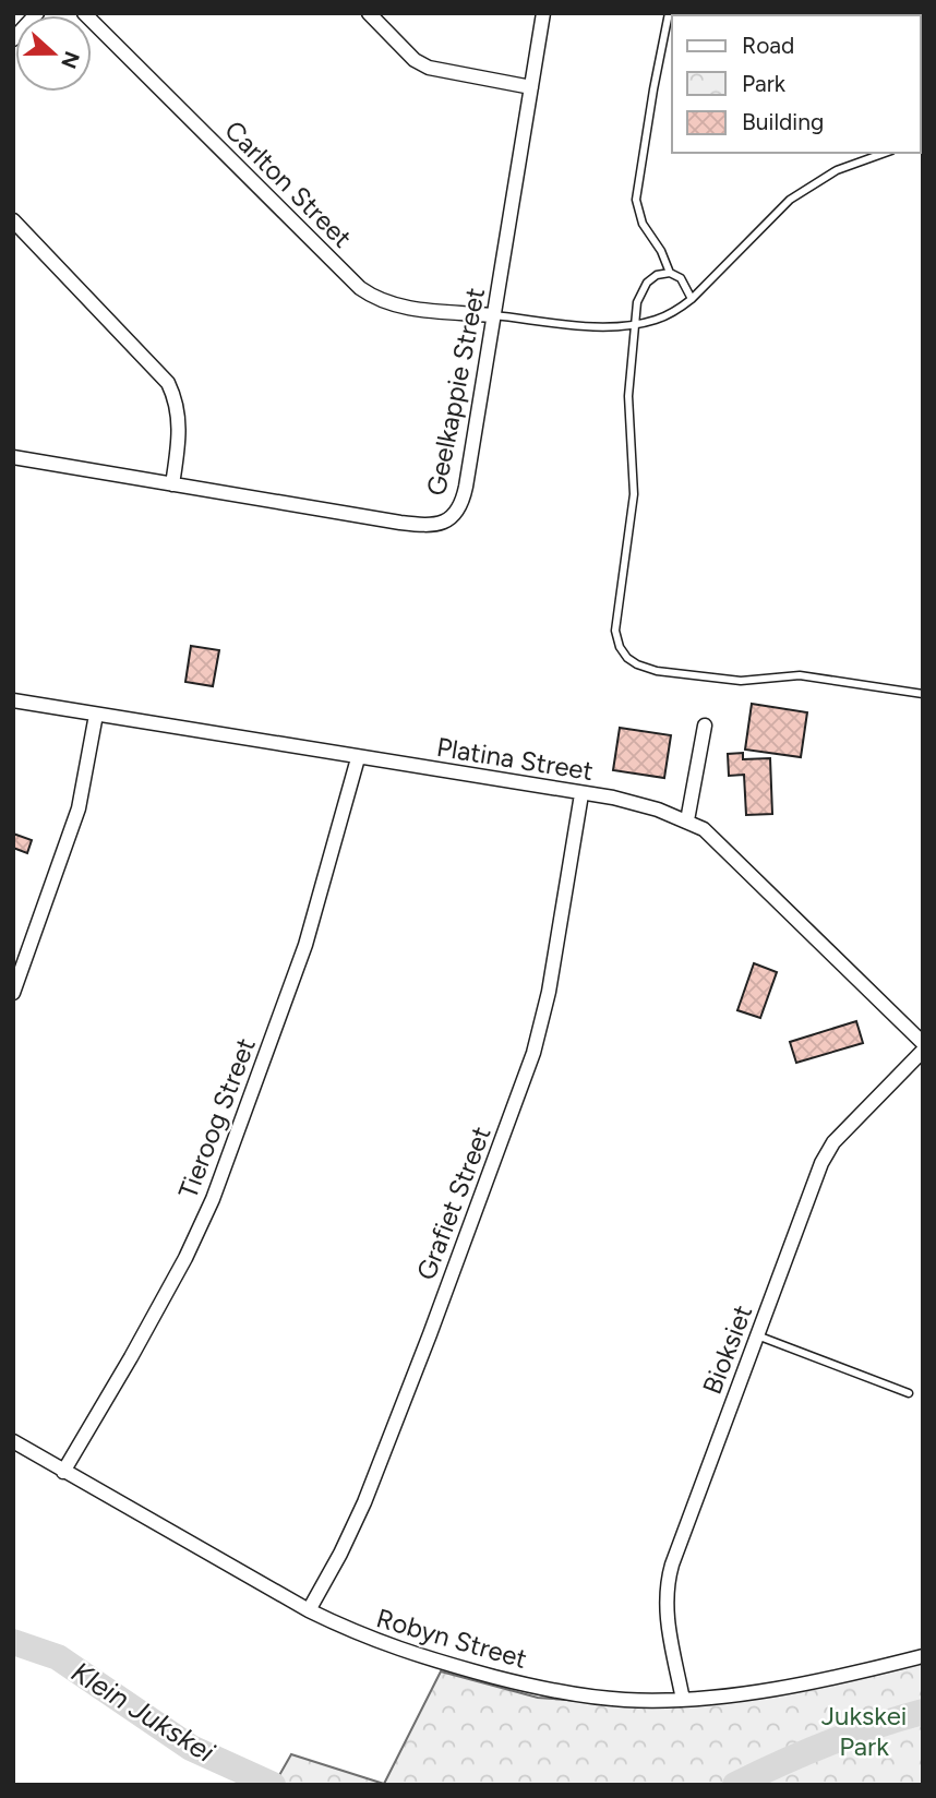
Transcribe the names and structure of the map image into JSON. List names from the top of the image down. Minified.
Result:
{"streets":{"street":["Carlton Street","Geelkappie Street","Platina Street","Tieroog Street","Grafiet Street","Bioksiet","Robyn Street"]},"crossings":[["Carlton Street","Geelkappie Street"],["Platina Street","Tieroog Street"],["Platina Street","Grafiet Street"],["Tieroog Street","Robyn Street"],["Grafiet Street","Robyn Street"],["Bioksiet","Robyn Street"]],"water":["Klein Jukskei"],"parks":["Jukskei Park"],"legend":["Road","Park","Building"],"north":"right"}
